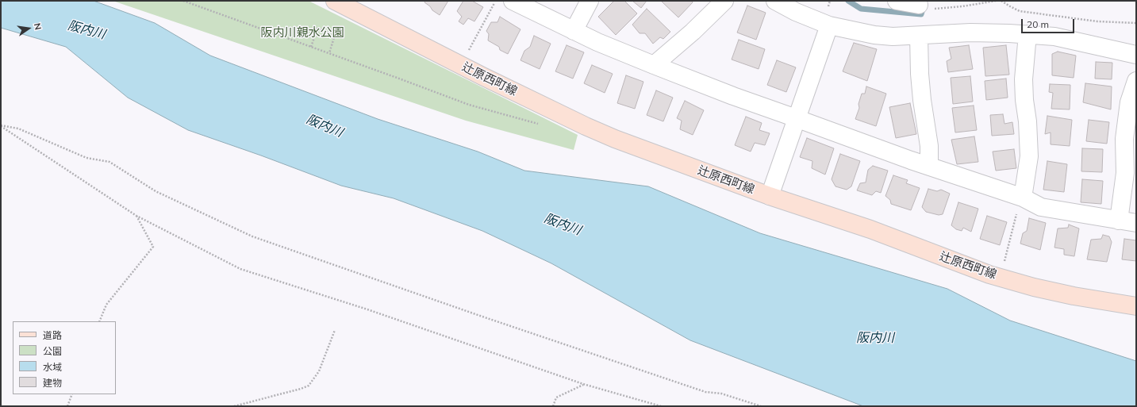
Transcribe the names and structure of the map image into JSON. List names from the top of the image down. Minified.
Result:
{"streets":{"main road":["辻原西町線"]},"water":["阪内川"],"parks":["阪内川親水公園"],"legend":["道路","公園","水域","建物"],"scale_bar":"20 m","north":"right"}
